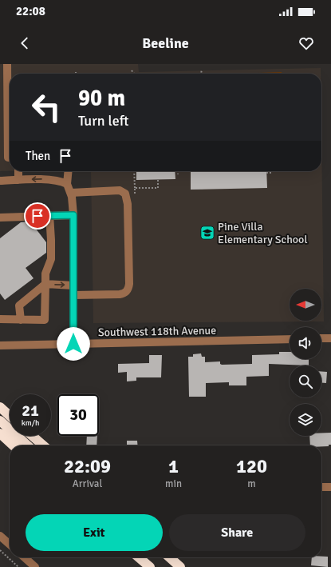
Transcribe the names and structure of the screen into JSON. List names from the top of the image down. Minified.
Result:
{"streets":{"street":["Southwest 118th Avenue"]},"places":{"school or university":["Pine Villa Elementary School"]},"north":"left","page":{"status":"22:08","header":"Beeline","turn":["90 m","Turn left"],"then":"Then","speed":"21 km/h","limit":"30","eta":["22:09","Arrival","1","min","120","m"],"buttons":["Exit","Share"]}}
